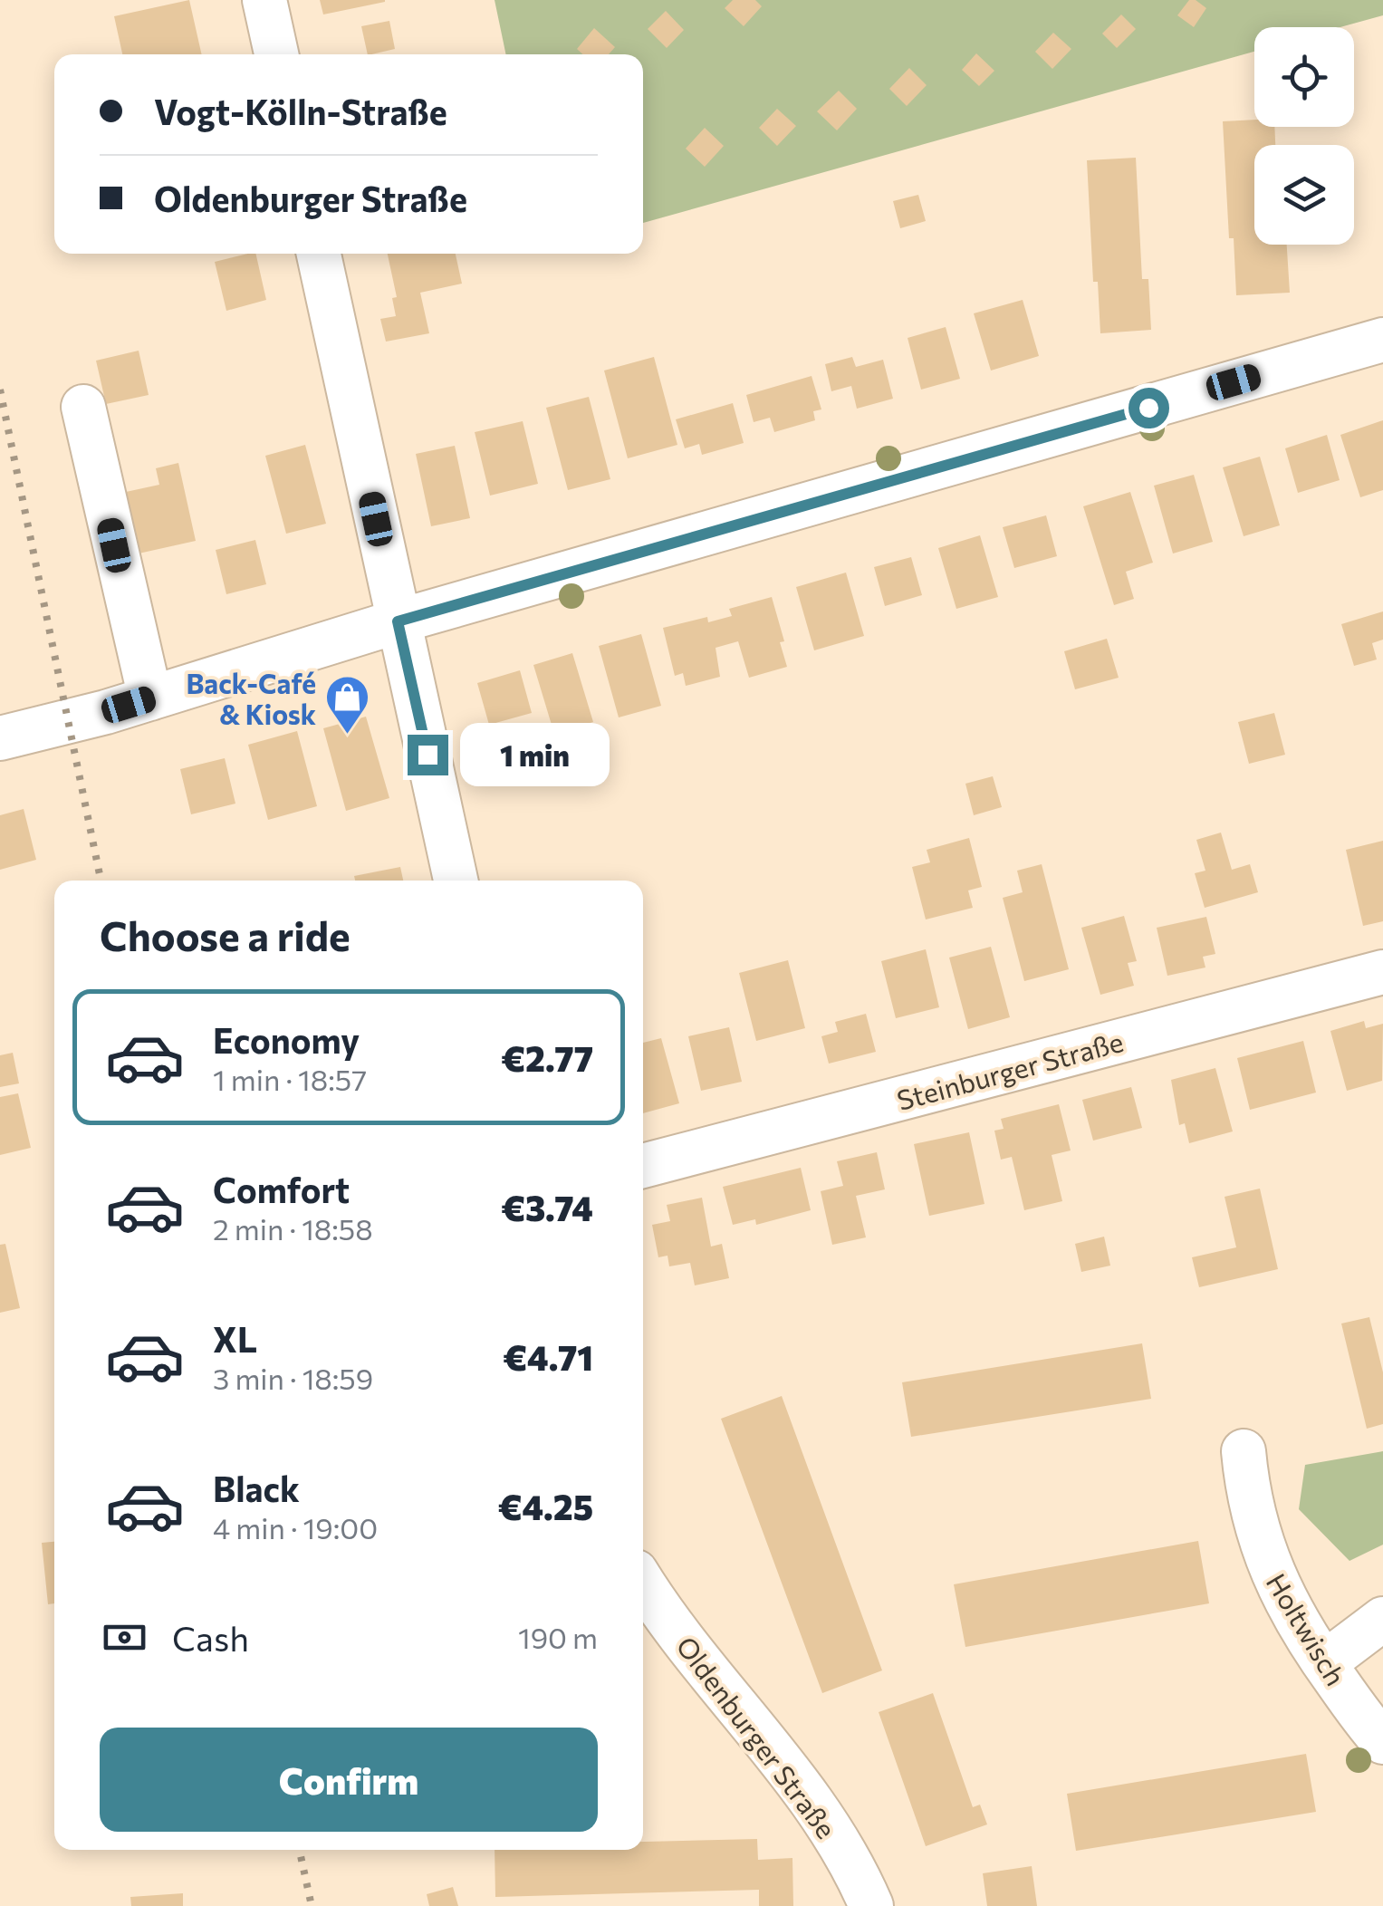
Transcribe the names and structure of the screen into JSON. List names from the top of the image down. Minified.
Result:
{"streets":{"street":["Steinburger Straße","Holtwisch","Oldenburger Straße"]},"places":{"shop":["Back-Café & Kiosk"]},"page":{"banner":["Vogt-Kölln-Straße","Oldenburger Straße"],"bubble":"1 min","heading":"Choose a ride","list":[{"name":"Economy","note":"1 min · 18:57","value":"€2.77"},{"name":"Comfort","note":"2 min · 18:58","value":"€3.74"},{"name":"XL","note":"3 min · 18:59","value":"€4.71"},{"name":"Black","note":"4 min · 19:00","value":"€4.25"}],"pay":["Cash","190 m"],"buttons":"Confirm"}}
